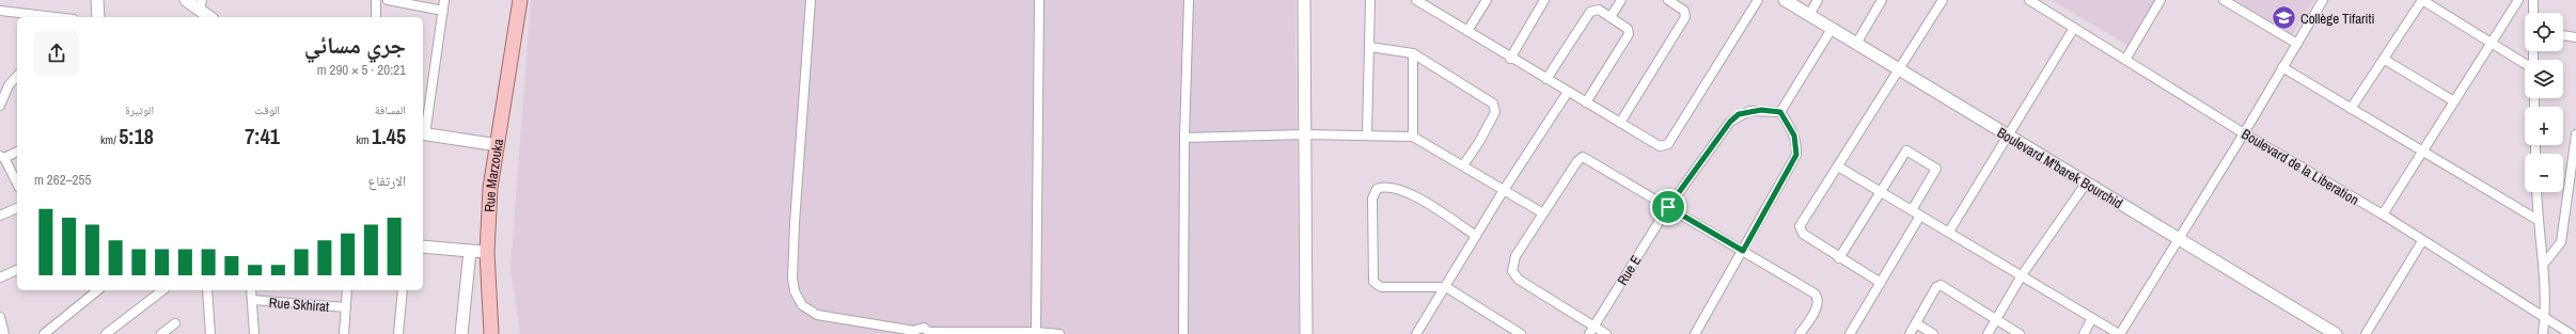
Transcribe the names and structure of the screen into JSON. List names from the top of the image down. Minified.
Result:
{"streets":{"main road":["Rue Marzouka"],"street":["Boulevard de la Liberation","Boulevard M'barek Bourchid","Rue E","Rue Skhirat"]},"places":{"school or university":["Collège Tifariti"]},"page":{"map_buttons":["+","−"],"heading":["جري مسائي","20:21 · 5 × 290 m"],"stats":[["المسافة","1.45 km"],["الوقت","7:41"],["الوتيرة","5:18 /km"]],"chart":["الارتفاع","255–262 m"]}}
